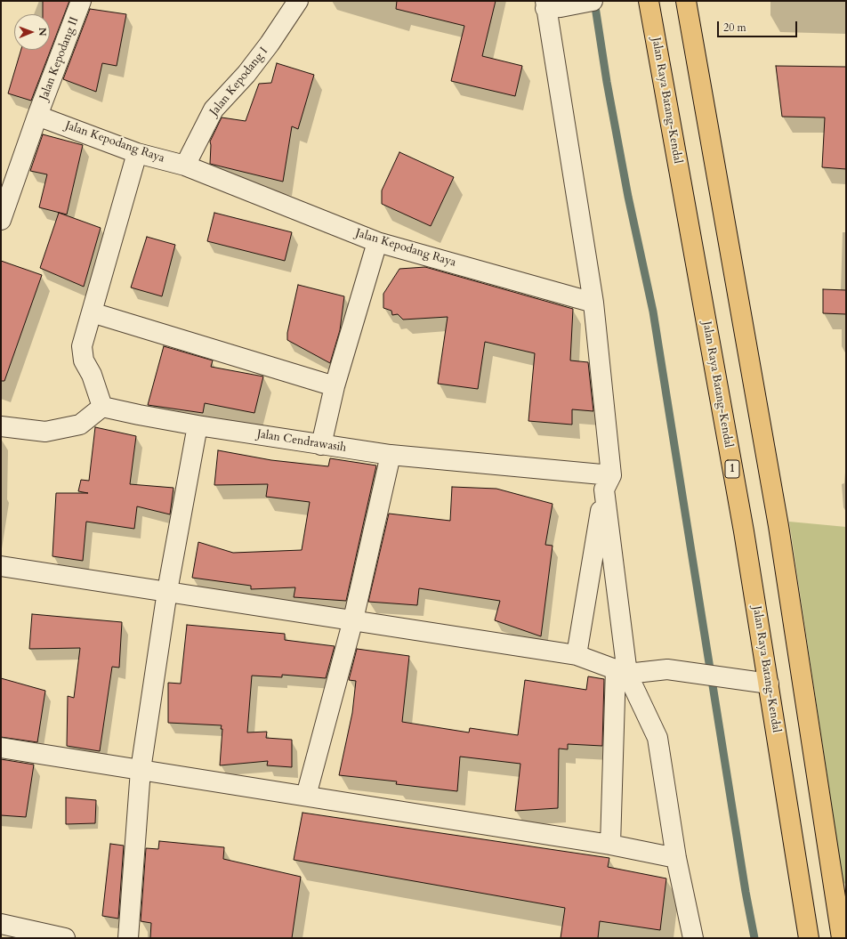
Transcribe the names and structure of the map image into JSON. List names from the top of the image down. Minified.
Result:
{"streets":{"highway":["Jalan Raya Batang-Kendal","1"],"street":["Jalan Kepodang II","Jalan Kepodang I","Jalan Kepodang Raya","Jalan Cendrawasih"]},"crossings":[["Jalan Kepodang II","Jalan Kepodang Raya"],["Jalan Kepodang I","Jalan Kepodang Raya"]],"scale_bar":"20 m","north":"right"}
